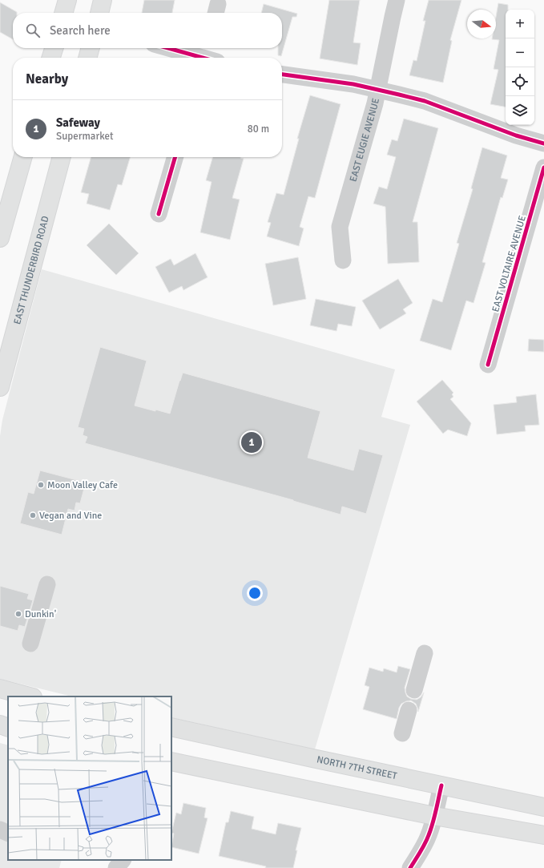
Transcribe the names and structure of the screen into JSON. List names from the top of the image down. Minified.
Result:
{"streets":{"main road":["EAST THUNDERBIRD ROAD","NORTH 7TH STREET"],"street":["EAST EUGIE AVENUE","EAST VOLTAIRE AVENUE"]},"places":["Moon Valley Cafe","Vegan and Vine","Dunkin'"],"north":"right","page":{"map_buttons":["+","−"],"search":"Search here","heading":"Nearby","list":[{"mark":"1","name":"Safeway","note":"Supermarket","value":"80 m"}],"pins":"1"}}
